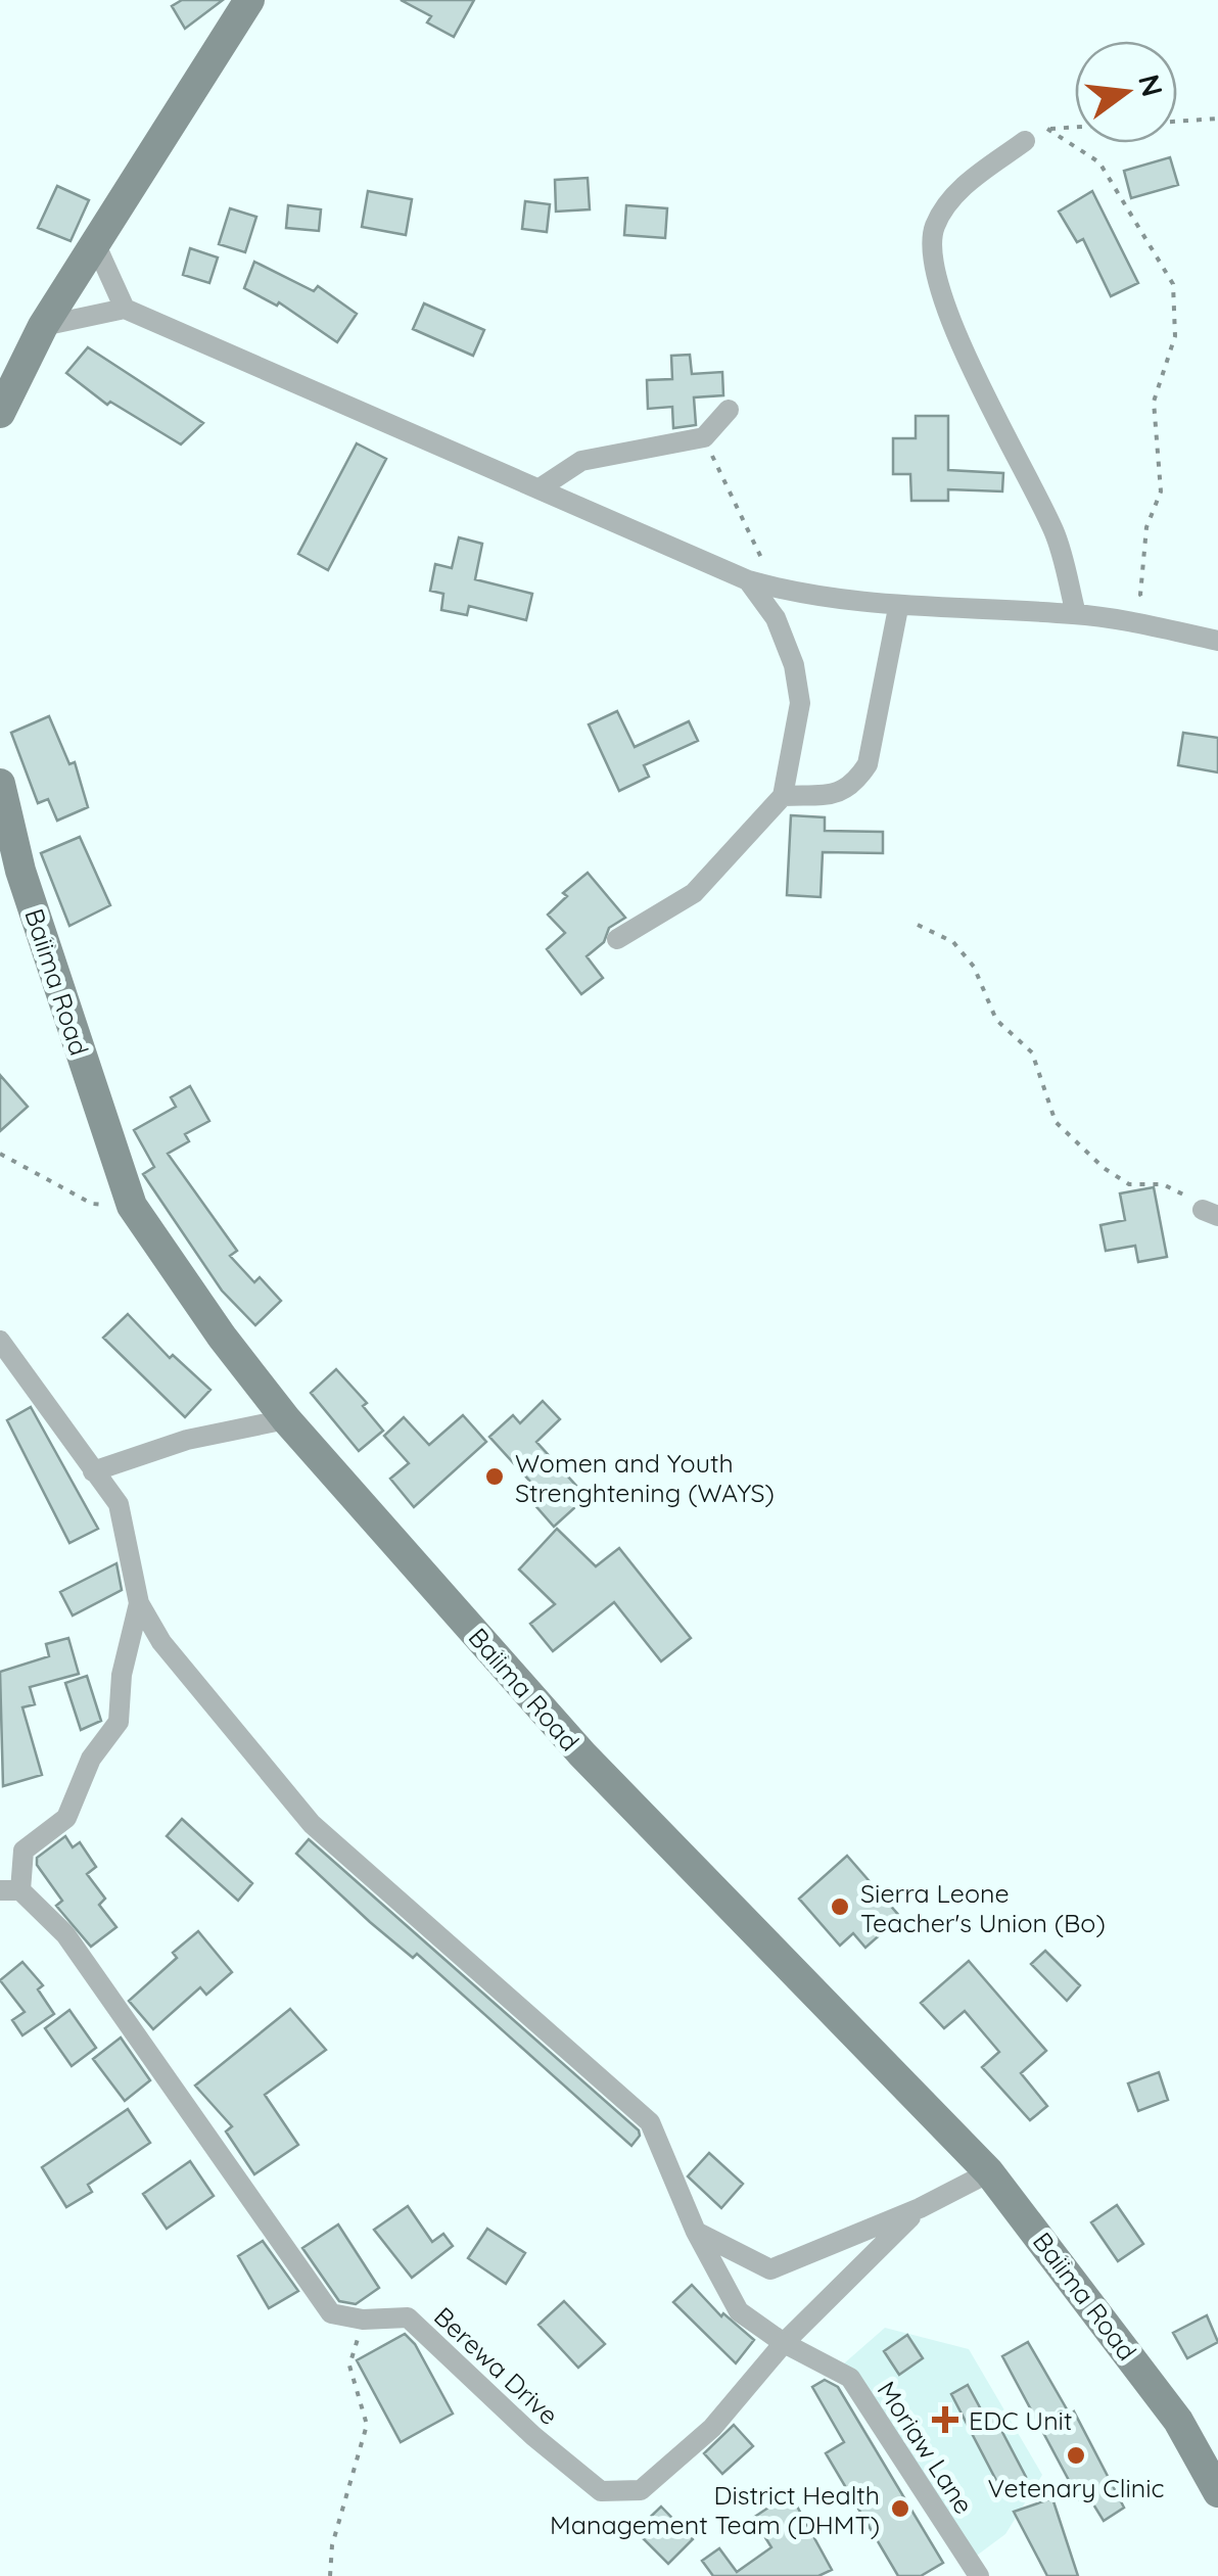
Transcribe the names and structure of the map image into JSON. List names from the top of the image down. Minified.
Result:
{"streets":{"street":["Baiima Road","Berewa Drive","Moriaw Lane"]},"crossings":[["Berewa Drive","Moriaw Lane"]],"places":{"other":["Women and Youth Strenghtening (WAYS)","Sierra Leone Teacher's Union (Bo)","Vetenary Clinic","District Health Management Team (DHMT)"],"health":["EDC Unit"]},"north":"right"}
